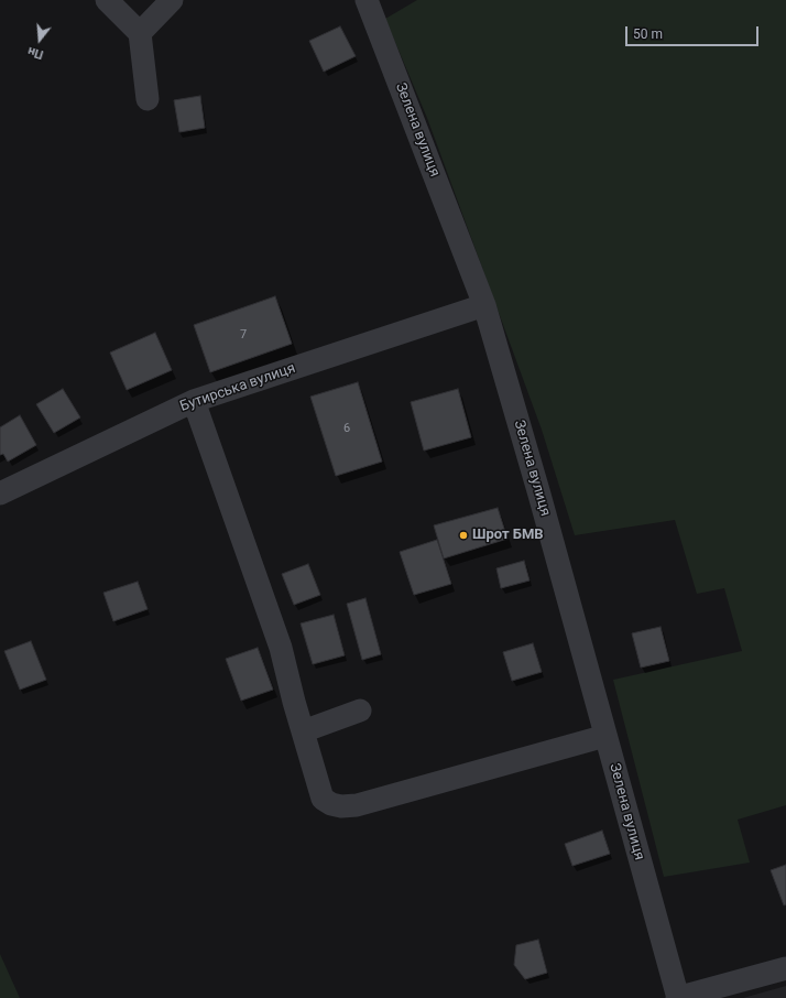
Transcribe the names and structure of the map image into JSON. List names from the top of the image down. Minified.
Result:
{"streets":{"street":["Зелена вулиця","Бутирська вулиця"]},"crossings":[["Зелена вулиця","Бутирська вулиця"]],"places":["Шрот БМВ"],"house_numbers":["7","6"],"scale_bar":"50 m","north":"bottom"}
